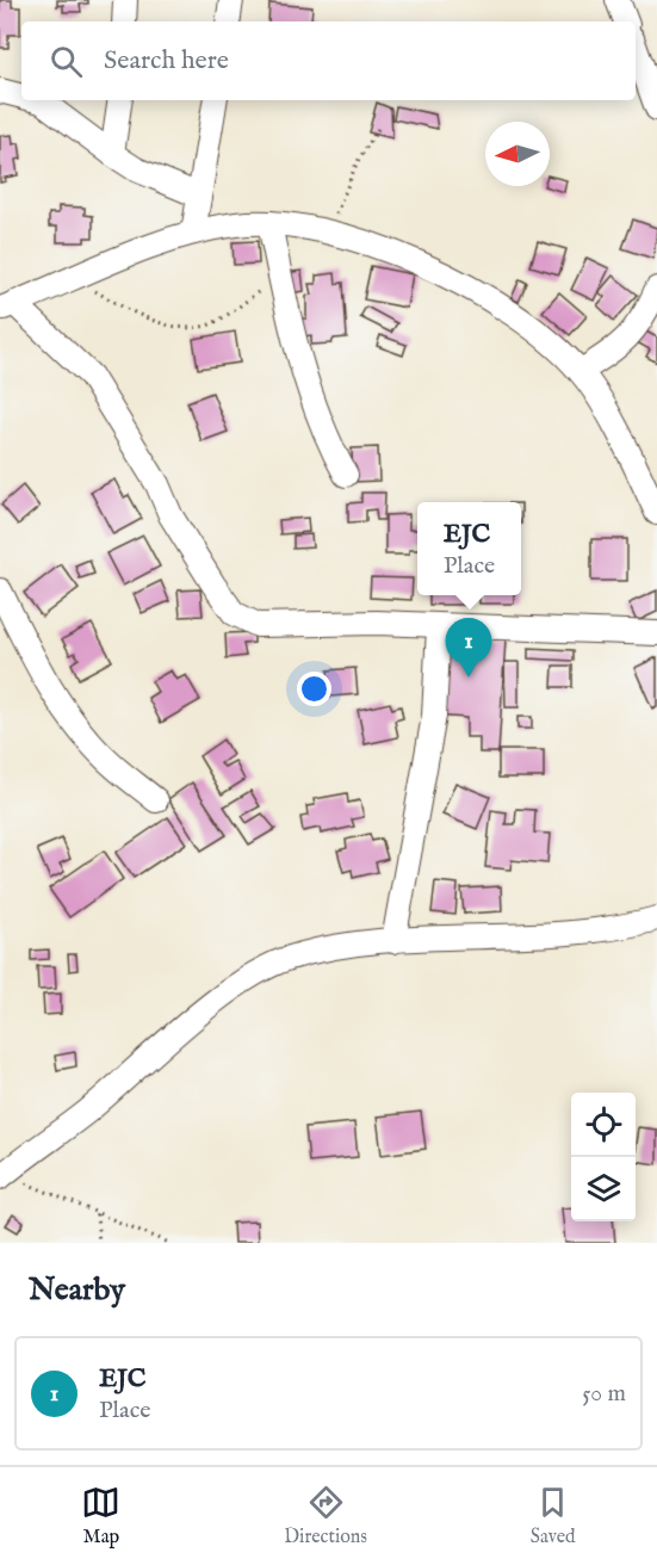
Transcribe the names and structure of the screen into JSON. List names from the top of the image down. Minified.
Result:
{"north":"left","page":{"search":"Search here","popup":["EJC","Place"],"pins":"1","heading":"Nearby","list":[{"mark":"1","name":"EJC","note":"Place","value":"50 m"}],"nav":["Map","Directions","Saved"]}}
